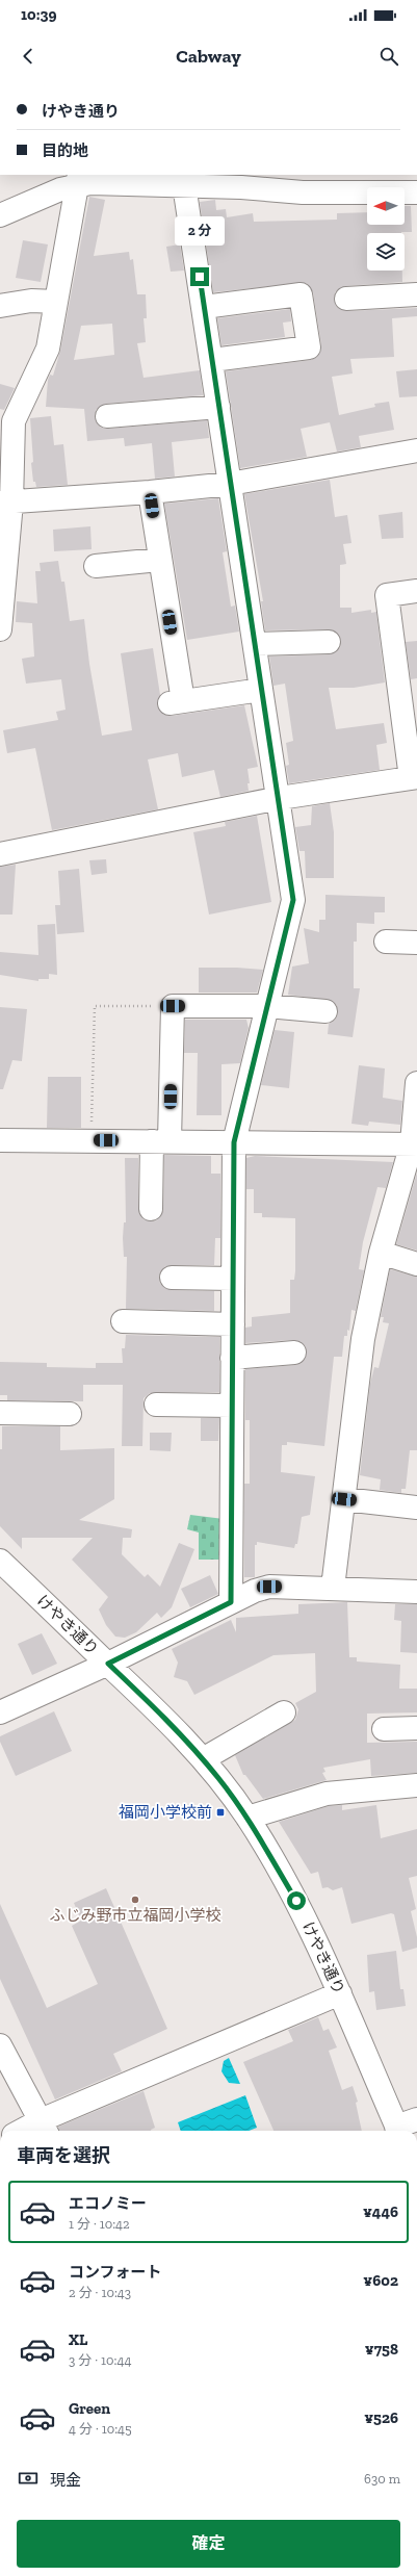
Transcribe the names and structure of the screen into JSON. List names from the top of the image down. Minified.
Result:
{"streets":{"street":["けやき通り"]},"places":{"transit":["福岡小学校前"],"other":["ふじみ野市立福岡小学校"]},"north":"left","page":{"status":"10:39","header":"Cabway","banner":["けやき通り","目的地"],"bubble":"2 分","heading":"車両を選択","list":[{"name":"エコノミー","note":"1 分 · 10:42","value":"¥446"},{"name":"コンフォート","note":"2 分 · 10:43","value":"¥602"},{"name":"XL","note":"3 分 · 10:44","value":"¥758"},{"name":"Green","note":"4 分 · 10:45","value":"¥526"}],"pay":["現金","630 m"],"buttons":"確定"}}
